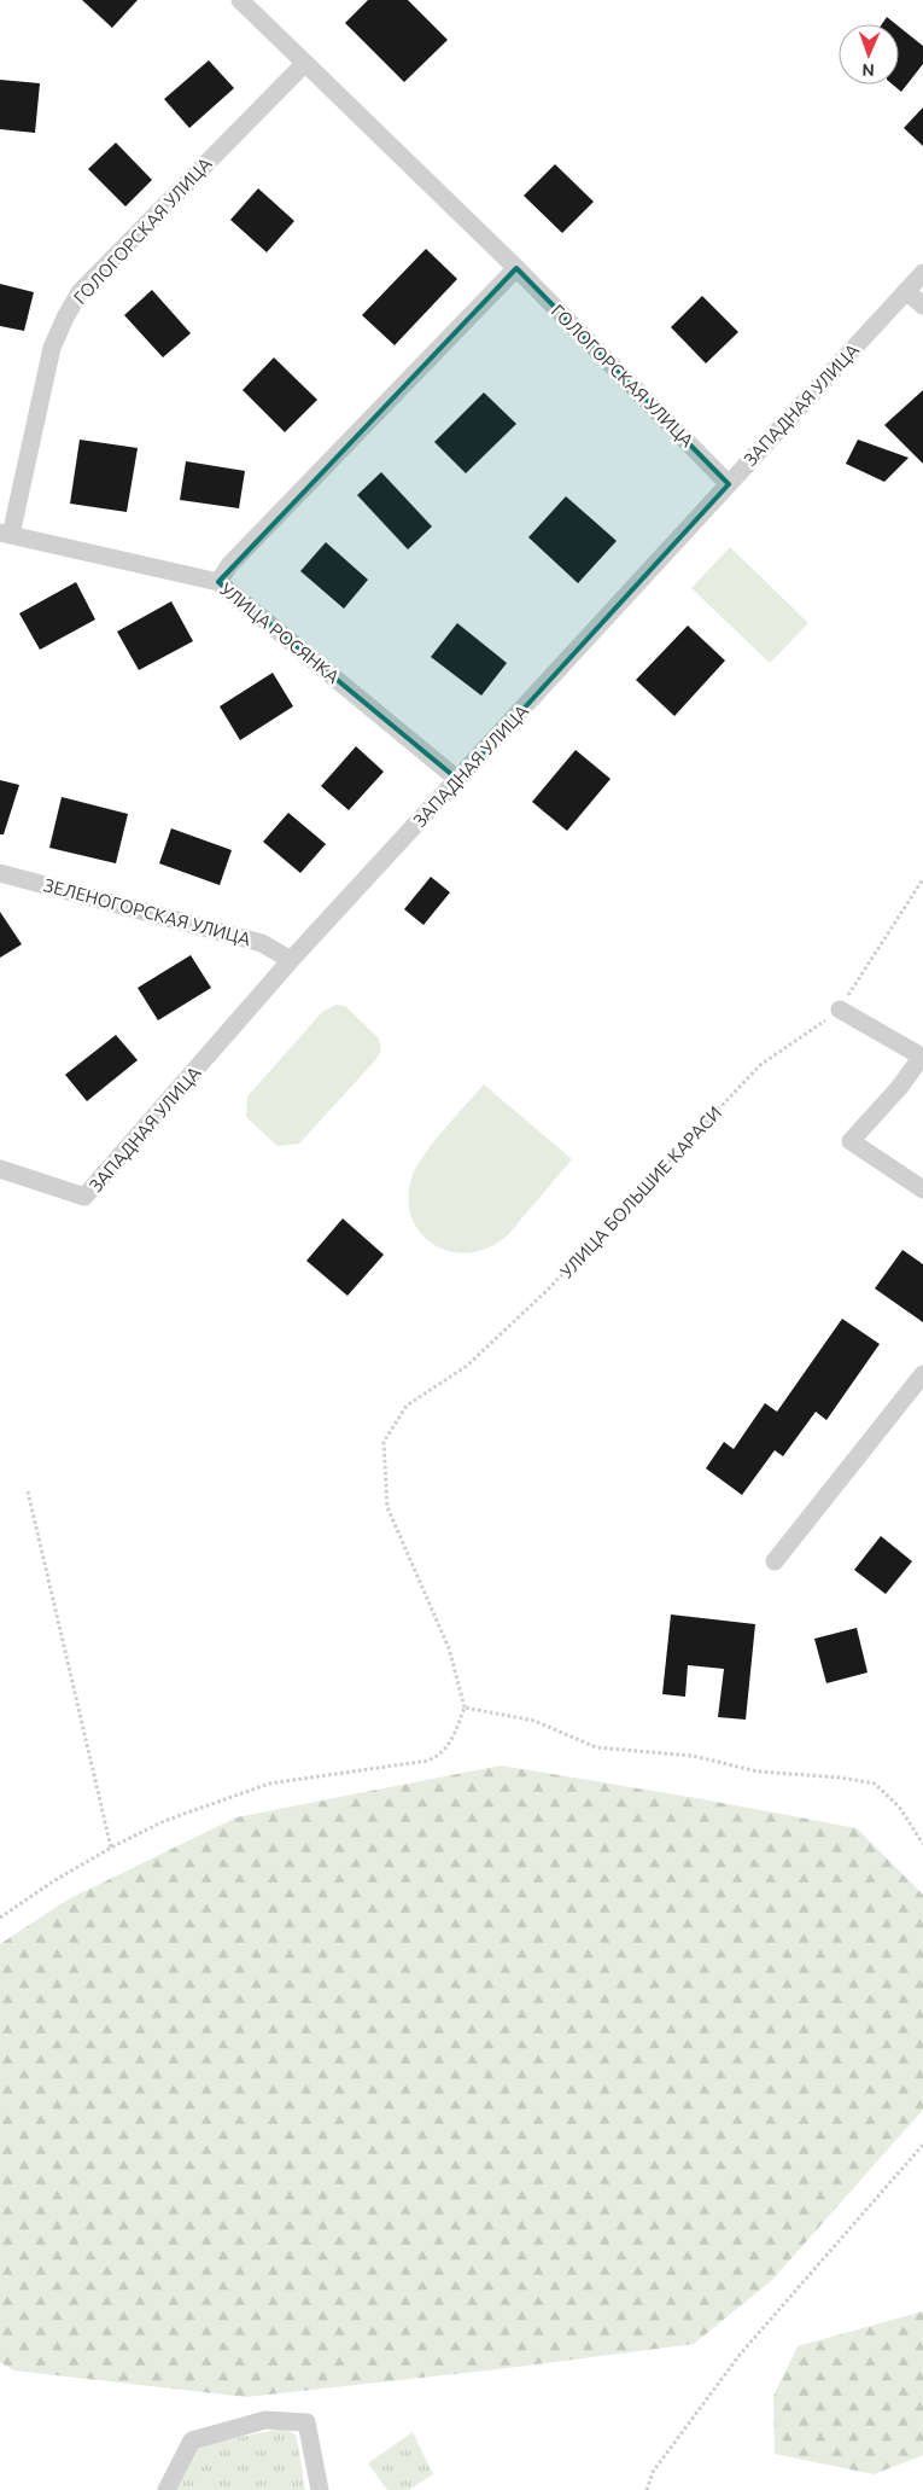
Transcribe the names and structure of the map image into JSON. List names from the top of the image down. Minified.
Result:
{"streets":{"street":["ГОЛОГОРСКАЯ УЛИЦА","ЗАПАДНАЯ УЛИЦА","УЛИЦА РОСЯНКА","ЗЕЛЕНОГОРСКАЯ УЛИЦА"],"path":["УЛИЦА БОЛЬШИЕ КАРАСИ"]},"crossings":[["ГОЛОГОРСКАЯ УЛИЦА","ЗАПАДНАЯ УЛИЦА"],["ГОЛОГОРСКАЯ УЛИЦА","УЛИЦА РОСЯНКА"],["ЗАПАДНАЯ УЛИЦА","УЛИЦА РОСЯНКА"],["ЗАПАДНАЯ УЛИЦА","ЗЕЛЕНОГОРСКАЯ УЛИЦА"]],"north":"bottom"}
